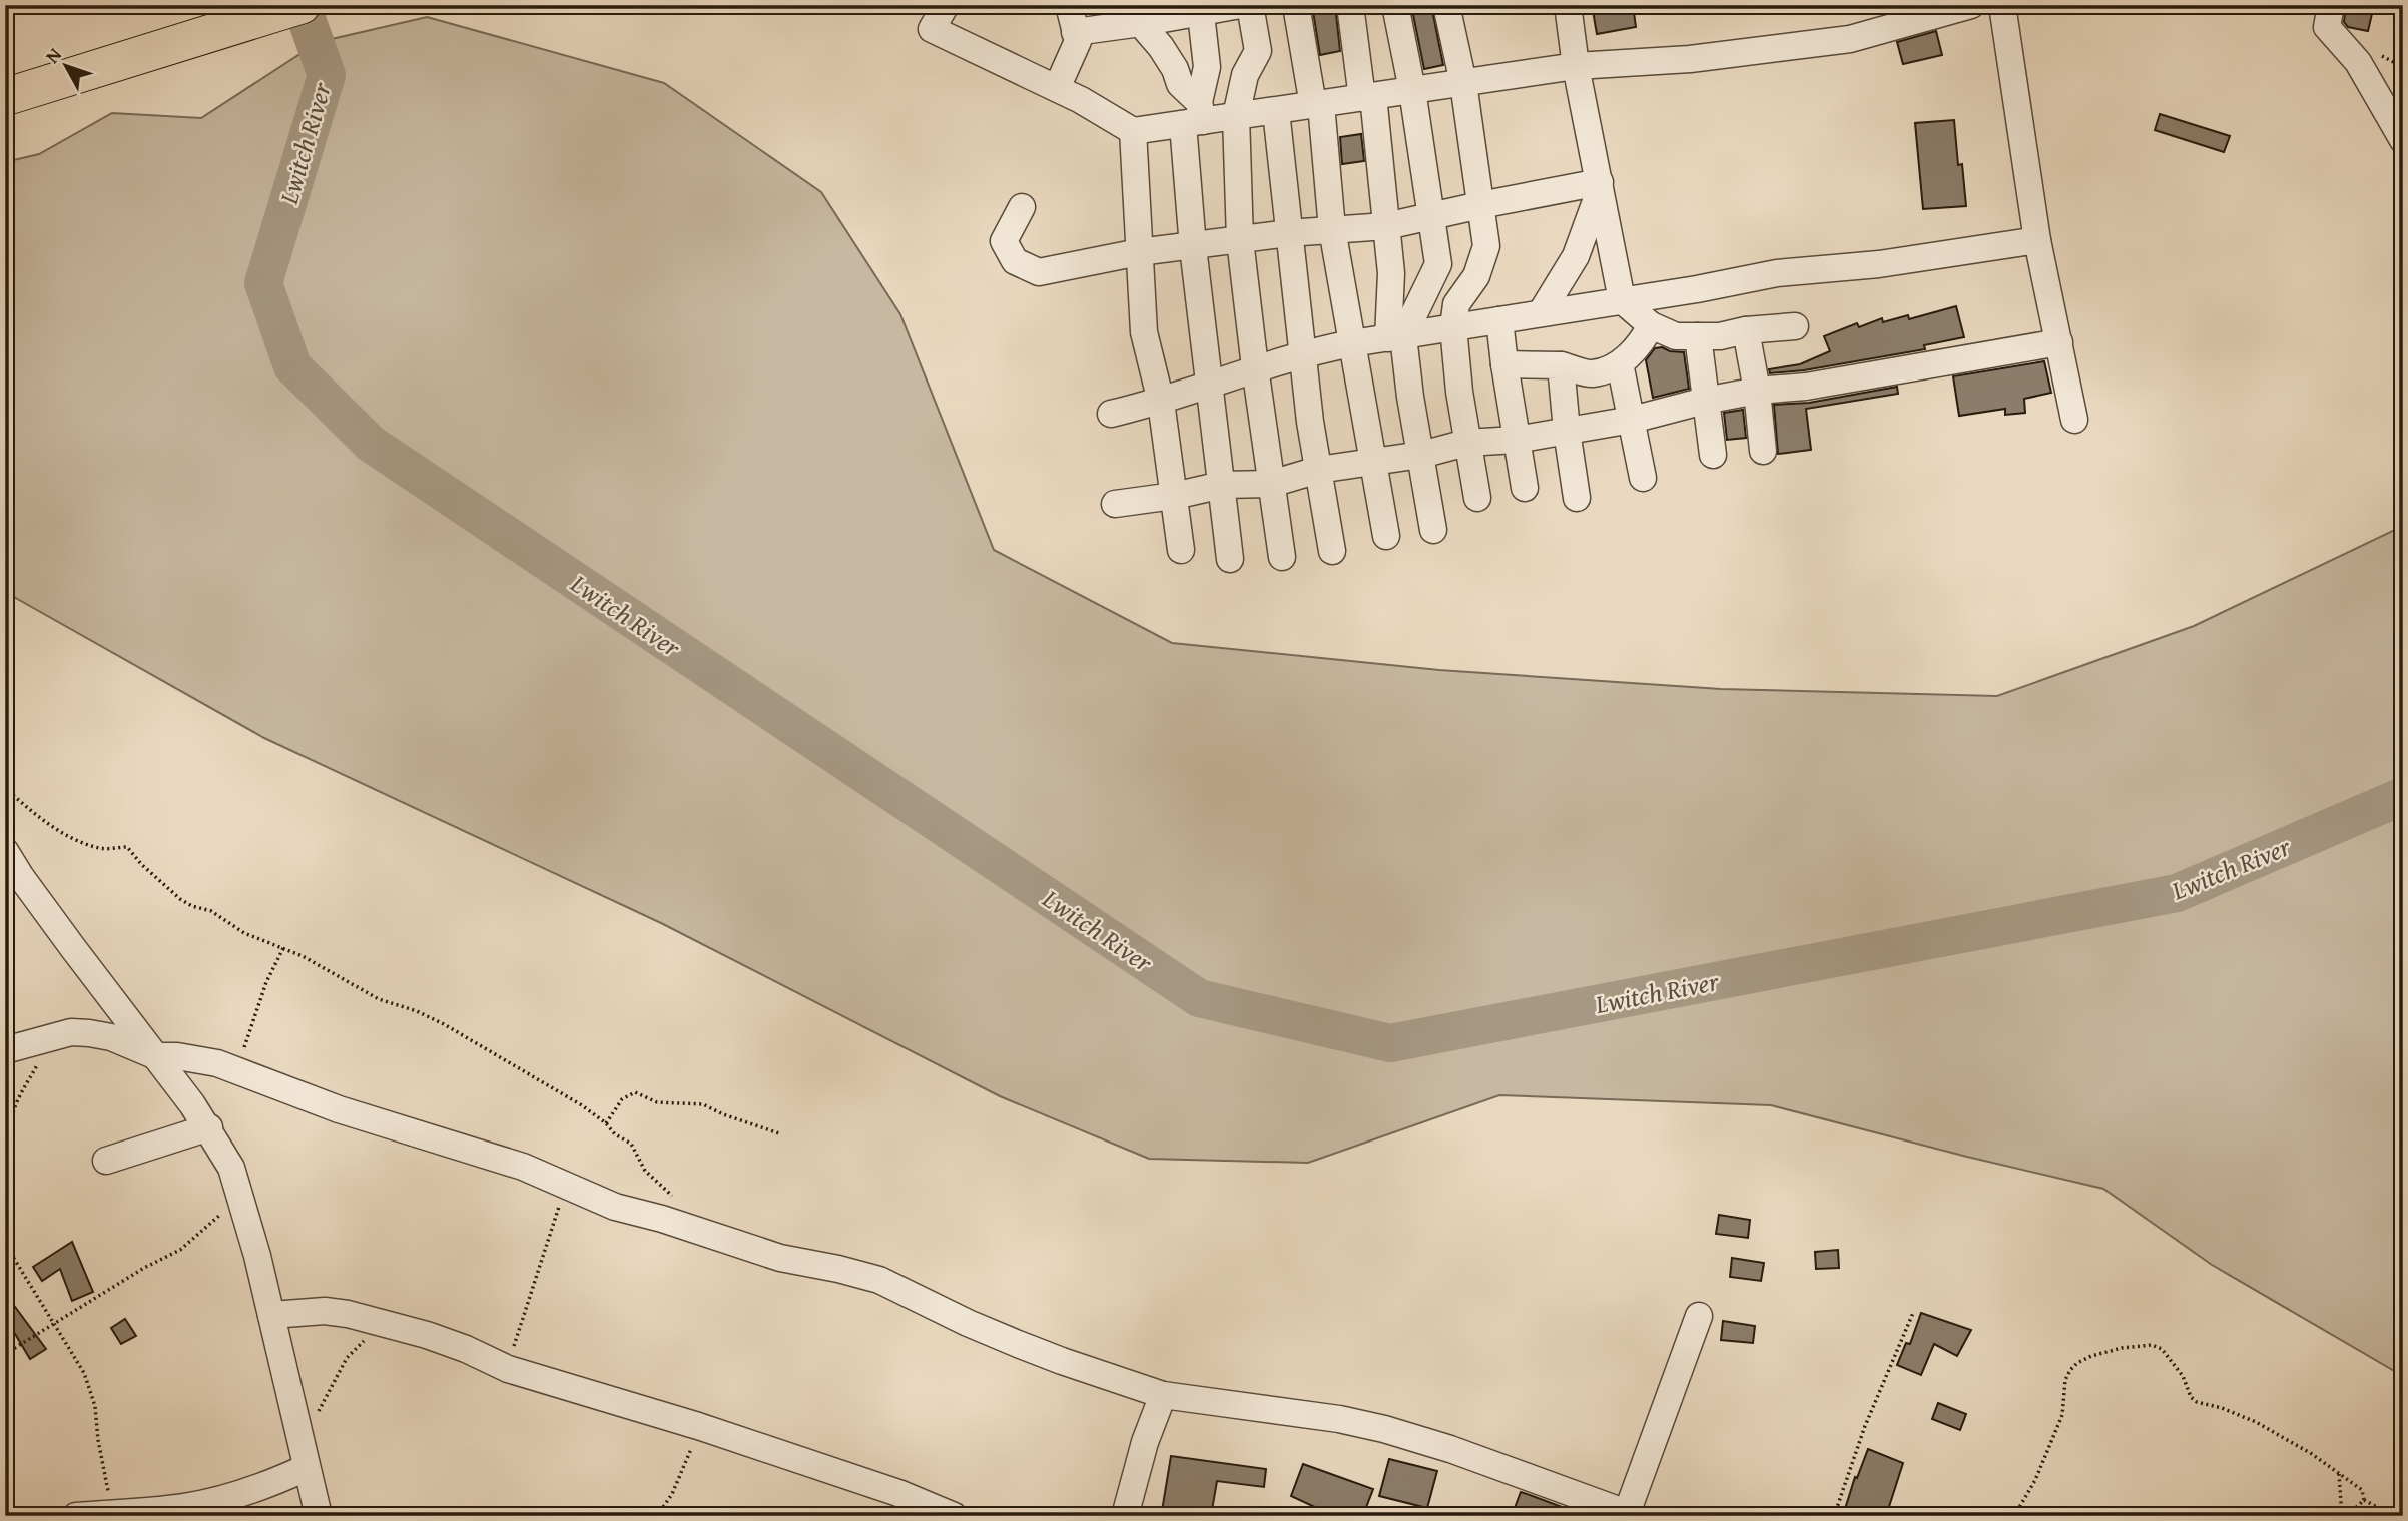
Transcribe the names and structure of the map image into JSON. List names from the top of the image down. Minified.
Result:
{"water":["Lwitch River"],"north":"top left"}
